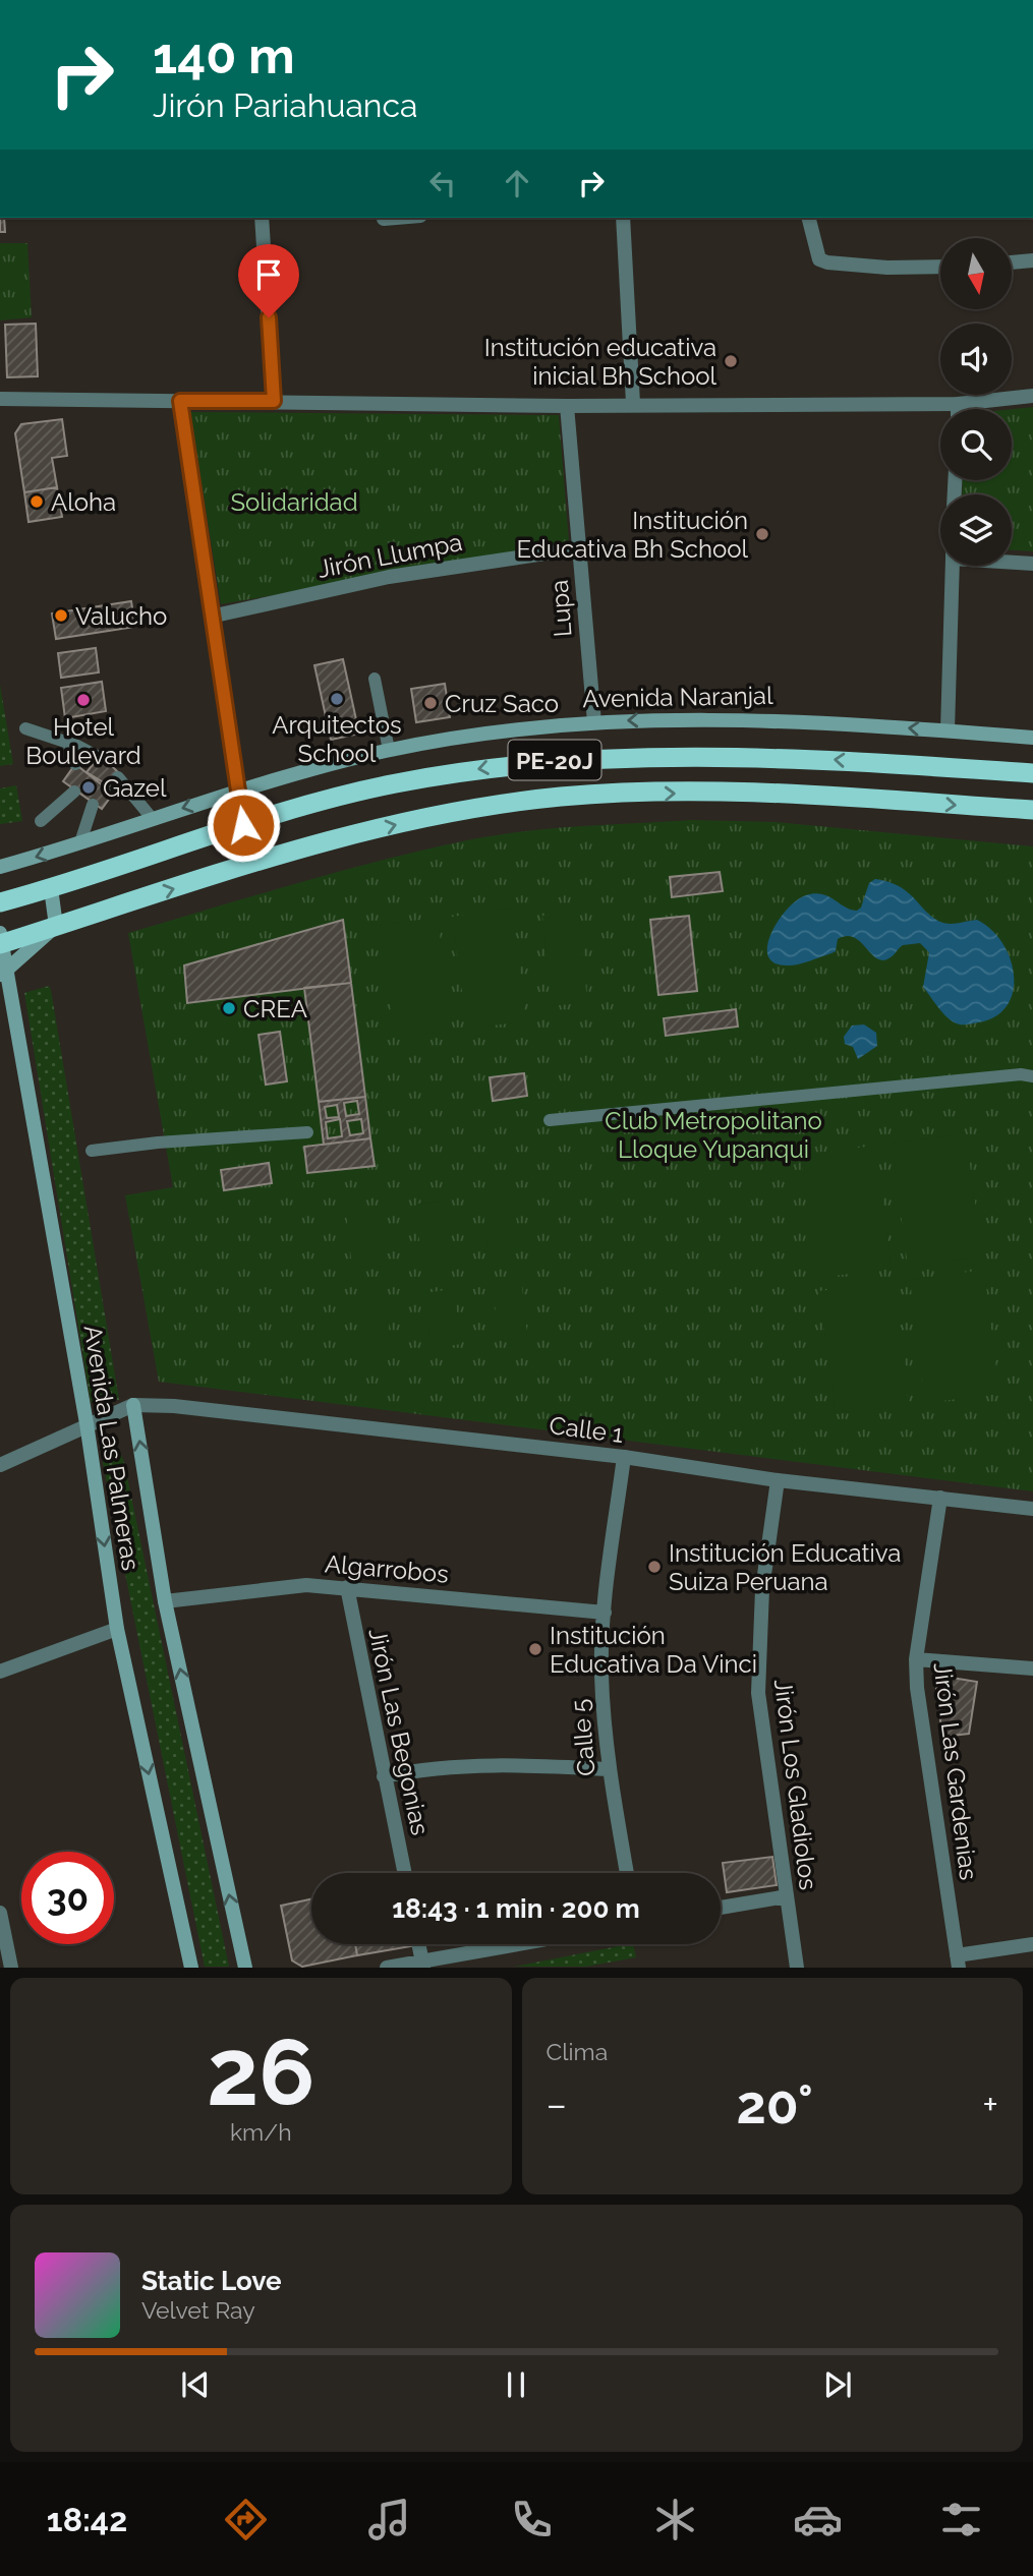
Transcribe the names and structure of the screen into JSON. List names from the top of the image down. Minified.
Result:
{"streets":{"highway":["PE-20J"],"main road":["Avenida Naranjal","Avenida Las Palmeras"],"street":["Jirón Llumpa","Lupa","Calle 1","Algarrobos","Jirón Las Begonias","Calle 5","Jirón Las Gardenias","Jirón Los Gladiolos"]},"crossings":[["Jirón Llumpa","Lupa"],["Lupa","Avenida Naranjal"],["PE-20J","Avenida Las Palmeras"],["Calle 1","Avenida Las Palmeras"],["Calle 1","Calle 5"],["Calle 1","Jirón Las Gardenias"],["Calle 1","Jirón Los Gladiolos"],["Avenida Las Palmeras","Algarrobos"],["Algarrobos","Jirón Las Begonias"],["Algarrobos","Calle 5"]],"one_way":["Avenida Naranjal"],"parks":["Solidaridad","Club Metropolitano Lloque Yupanqui"],"places":["Institución educativa inicial Bh School","Aloha","Institución Educativa Bh School","Valucho","Arquitectos School","Hotel Boulevard","Cruz Saco","Gazel","CREA","Institución Educativa Suiza Peruana","Institución Educativa Da Vinci"],"north":"bottom","page":{"turn":["140 m","Jirón Pariahuanca"],"limit":"30","trip":"18:43 · 1 min · 200 m","tile":[["26","km/h"],"Clima"],"heat":["−","20°","+"],"song":["Static Love","Velvet Ray"],"tabs":"18:42"}}
